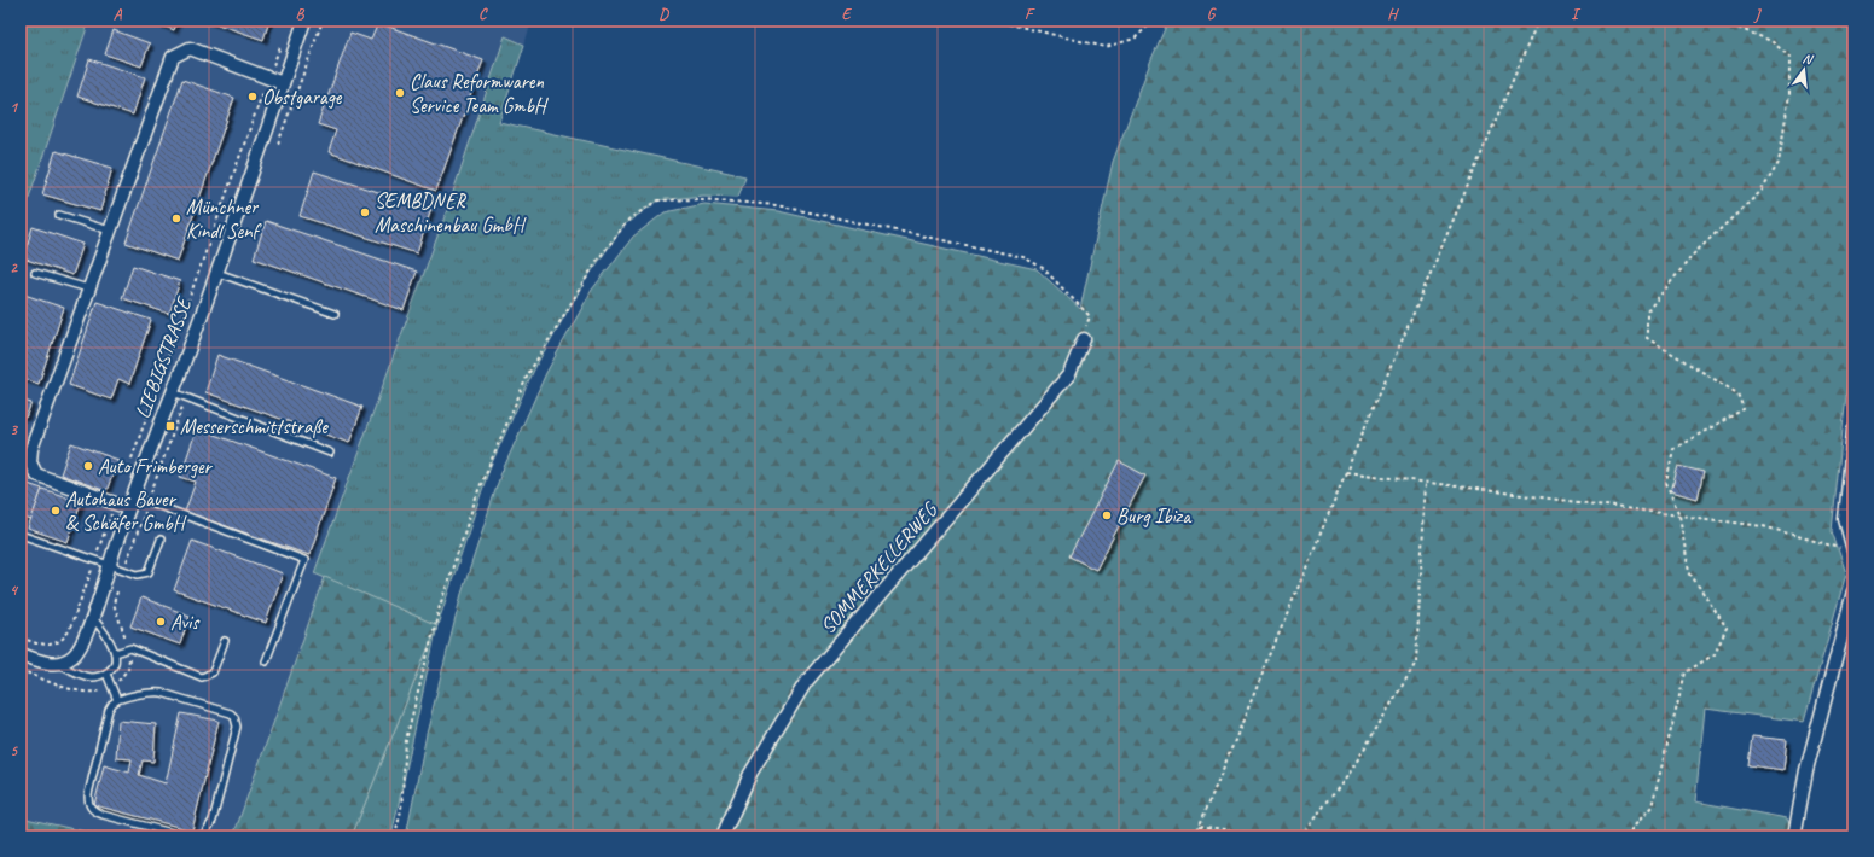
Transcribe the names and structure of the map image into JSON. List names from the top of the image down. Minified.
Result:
{"streets":{"street":["LIEBIGSTRASSE","SOMMERKELLERWEG"]},"places":{"other":["Claus Reformwaren Service Team GmbH","Obstgarage","SEMBDNER Maschinenbau GmbH","Münchner Kindl Senf","Auto Frimberger","Autohaus Bauer & Schäfer GmbH","Burg Ibiza","Avis"],"transit":["Messerschmittstraße"]},"north":"top","grid":{"columns":["A","B","C","D","E","F","G","H","I","J"],"rows":["1","2","3","4","5"]}}
